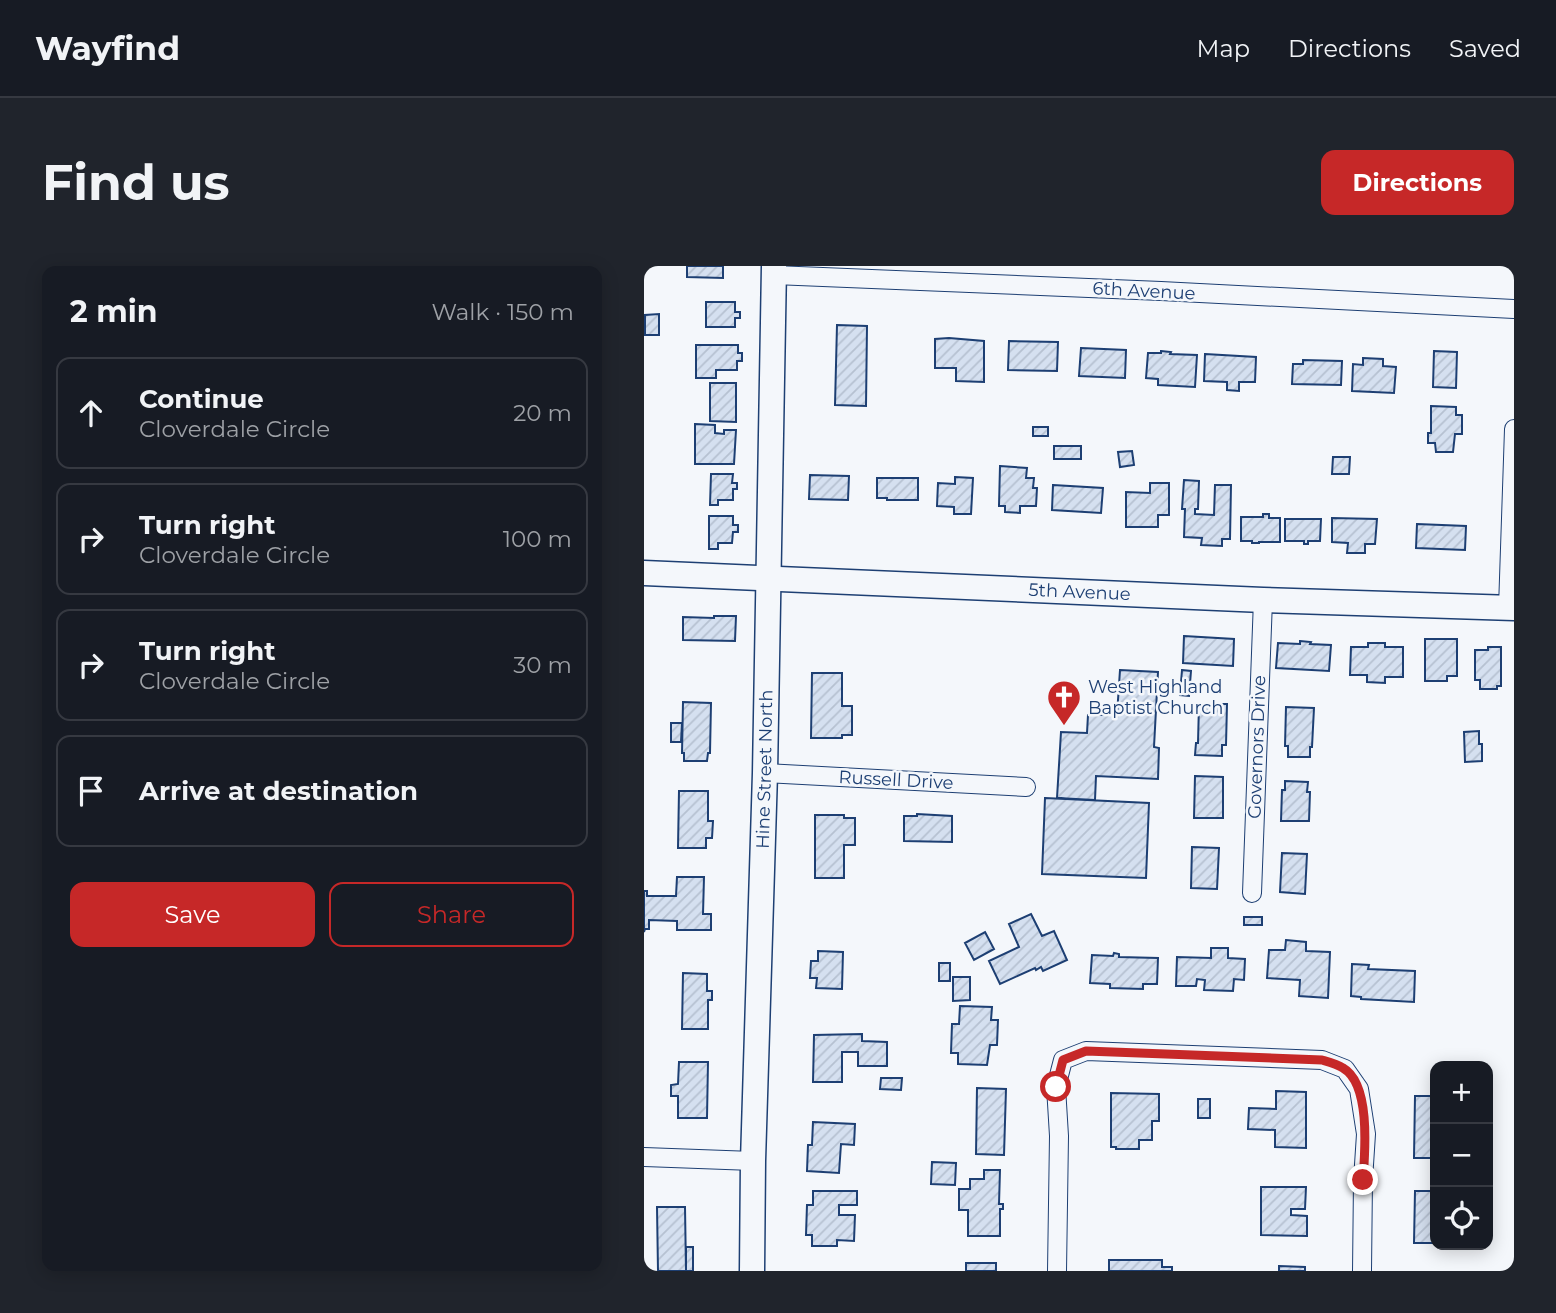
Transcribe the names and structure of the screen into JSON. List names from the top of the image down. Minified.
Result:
{"streets":{"street":["6th Avenue","5th Avenue","Governors Drive","Hine Street North","Russell Drive"]},"crossings":[["6th Avenue","Hine Street North"],["5th Avenue","Governors Drive"],["5th Avenue","Hine Street North"],["Hine Street North","Russell Drive"]],"places":{"church":["West Highland Baptist Church"]},"page":{"header":"Wayfind","nav":["Map","Directions","Saved"],"buttons":["Directions",["Save","Share"]],"title":"Find us","heading":["2 min","Walk · 150 m"],"list":[["Continue","Cloverdale Circle","20 m"],["Turn right","Cloverdale Circle","100 m"],["Turn right","Cloverdale Circle","30 m"],"Arrive at destination"],"map_buttons":["+","−"]}}
